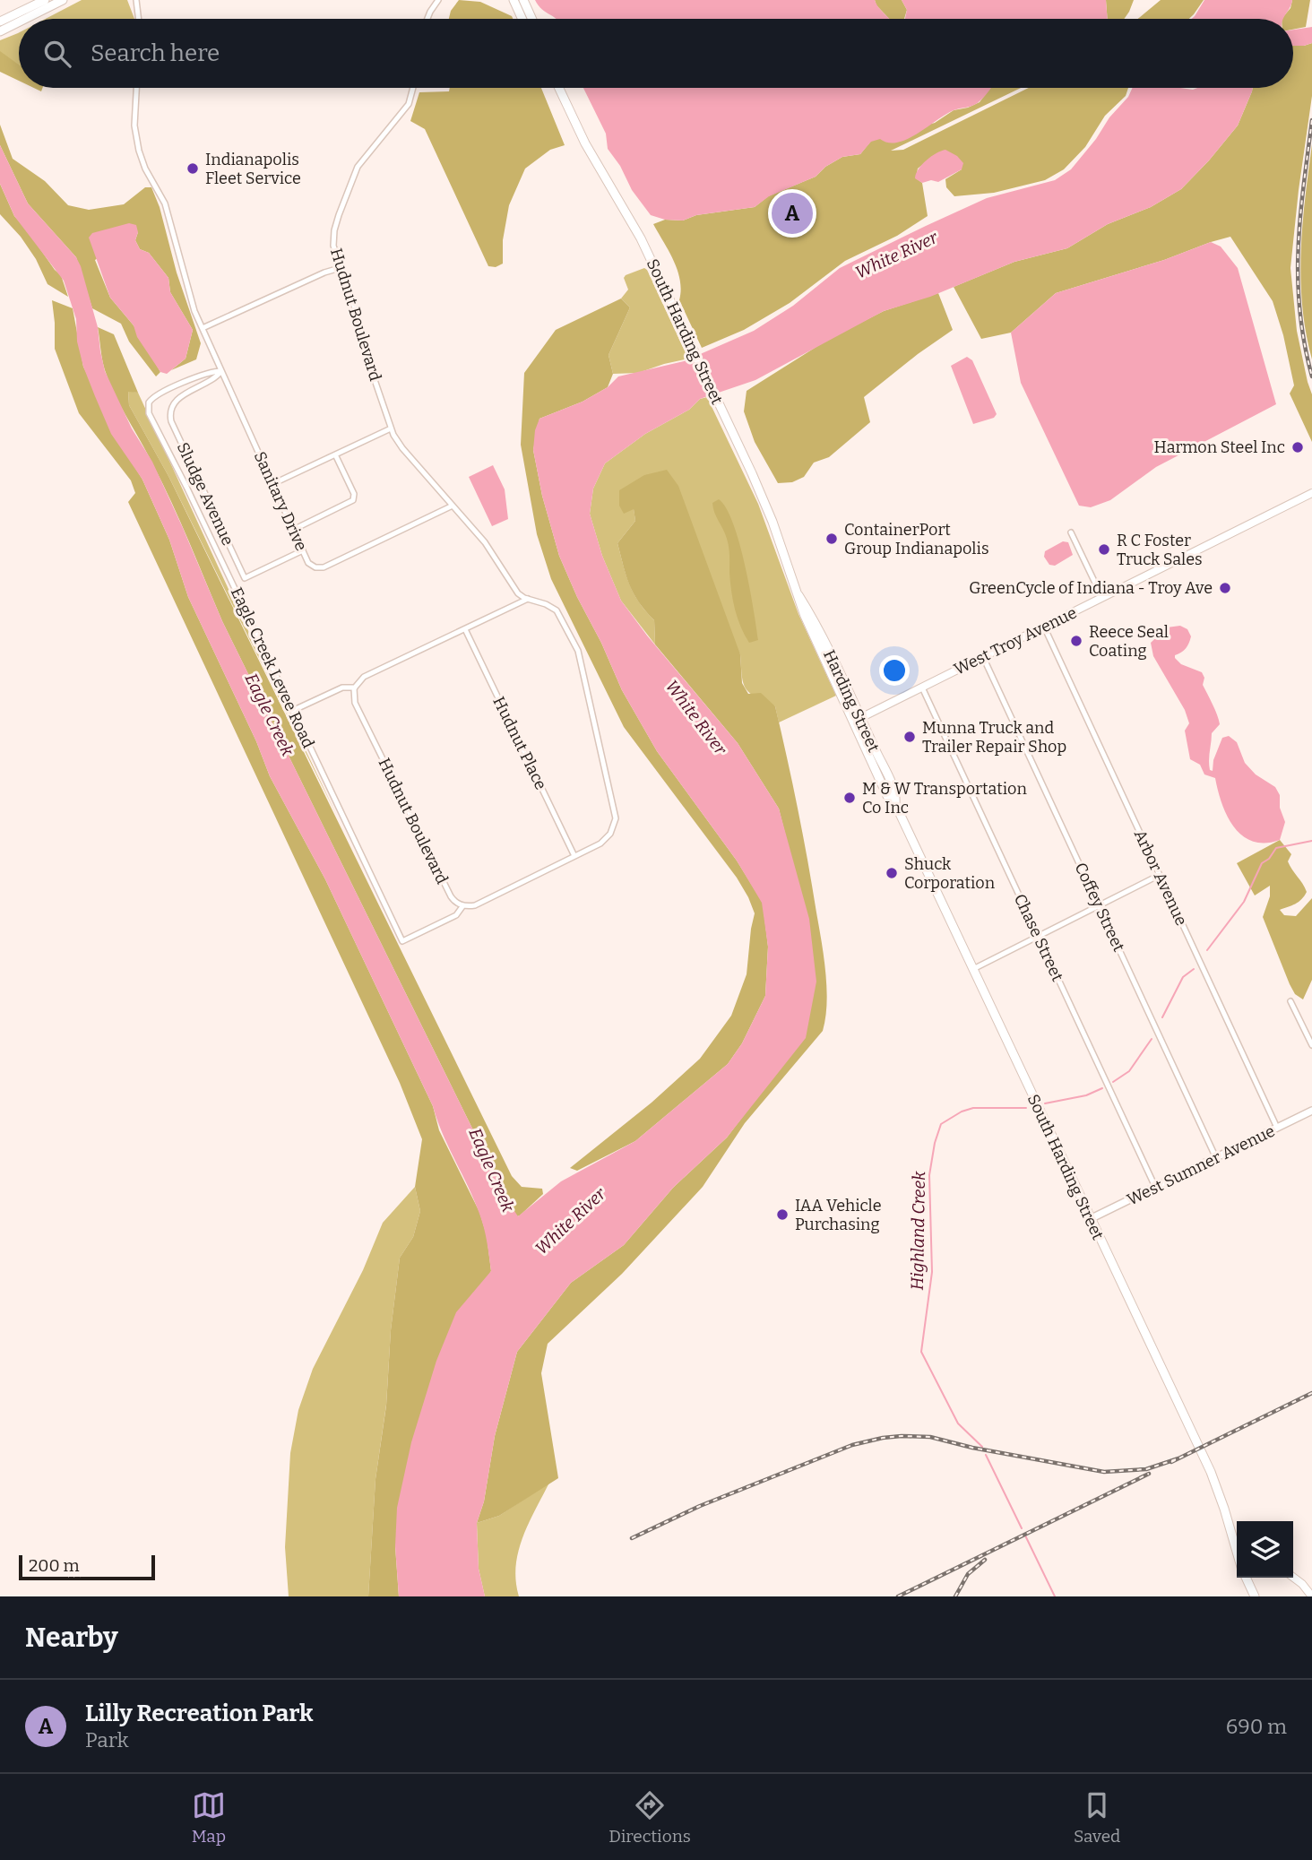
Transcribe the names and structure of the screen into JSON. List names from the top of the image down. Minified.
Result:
{"streets":{"main road":["South Harding Street","West Troy Avenue","Harding Street"],"street":["Hudnut Boulevard","Sludge Avenue","Sanitary Drive","Eagle Creek Levee Road","Hudnut Place","Arbor Avenue","Coffey Street","Chase Street","West Sumner Avenue"]},"crossings":[["Hudnut Boulevard","Sanitary Drive"],["Hudnut Boulevard","Eagle Creek Levee Road"],["Hudnut Boulevard","Hudnut Place"],["South Harding Street","Harding Street"],["South Harding Street","West Sumner Avenue"],["Sludge Avenue","Sanitary Drive"],["Sludge Avenue","Eagle Creek Levee Road"],["Sanitary Drive","Eagle Creek Levee Road"],["West Troy Avenue","Harding Street"],["West Troy Avenue","Arbor Avenue"],["West Troy Avenue","Coffey Street"],["West Troy Avenue","Chase Street"],["Arbor Avenue","West Sumner Avenue"],["Coffey Street","West Sumner Avenue"],["Chase Street","West Sumner Avenue"]],"water":["White River","Eagle Creek","Highland Creek"],"places":["Indianapolis Fleet Service","Harmon Steel Inc","ContainerPort Group Indianapolis","R C Foster Truck Sales","GreenCycle of Indiana - Troy Ave","Reece Seal Coating","Munna Truck and Trailer Repair Shop","M & W Transportation Co Inc","Shuck Corporation","IAA Vehicle Purchasing"],"scale_bar":"200 m","page":{"search":"Search here","pins":"A","scale":"200 m","heading":"Nearby","list":[{"mark":"A","name":"Lilly Recreation Park","note":"Park","value":"690 m"}],"nav":["Map","Directions","Saved"]}}
